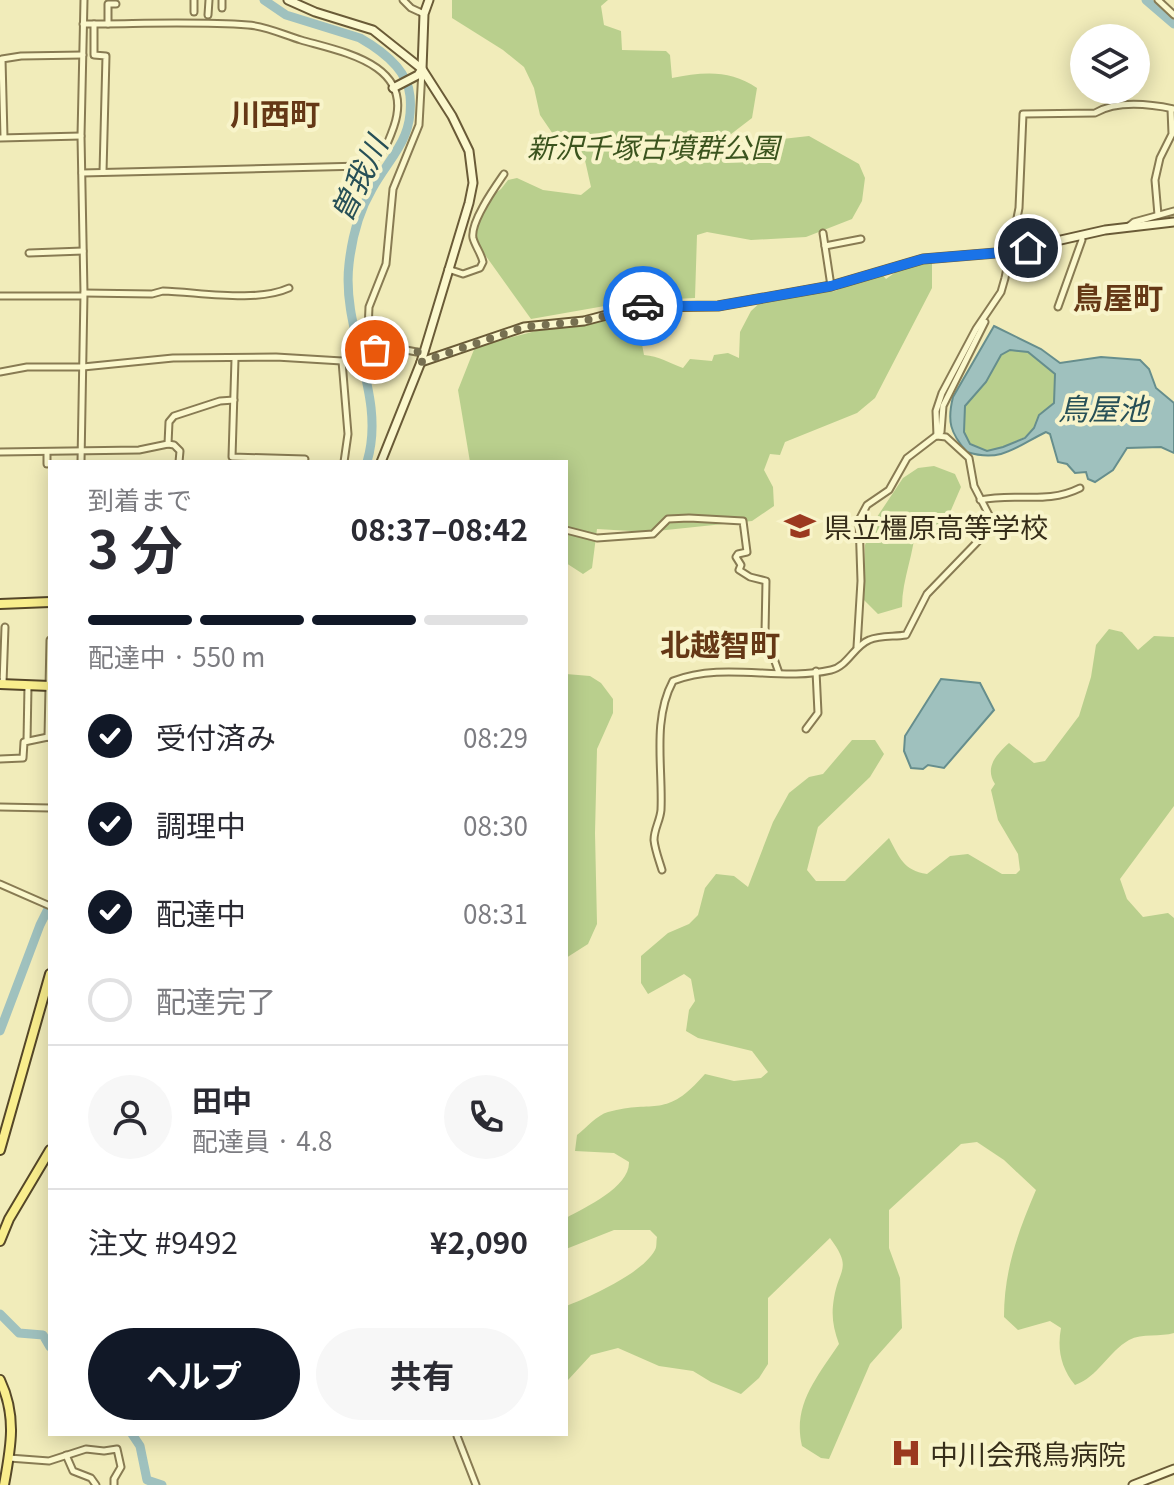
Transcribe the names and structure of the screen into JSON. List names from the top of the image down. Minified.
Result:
{"districts":["川西町","鳥屋町","北越智町"],"water":["曽我川","鳥屋池"],"parks":["新沢千塚古墳群公園"],"places":{"school or university":["県立橿原高等学校"],"hospital":["中川会飛鳥病院"]},"page":{"heading":["3 分","到着まで","08:37–08:42"],"panel":["田中","配達員 · 4.8","注文 #9492","¥2,090"],"bar":"配達中 · 550 m","list":[["受付済み","08:29"],["調理中","08:30"],["配達中","08:31"],"配達完了"],"buttons":["ヘルプ","共有"]}}
